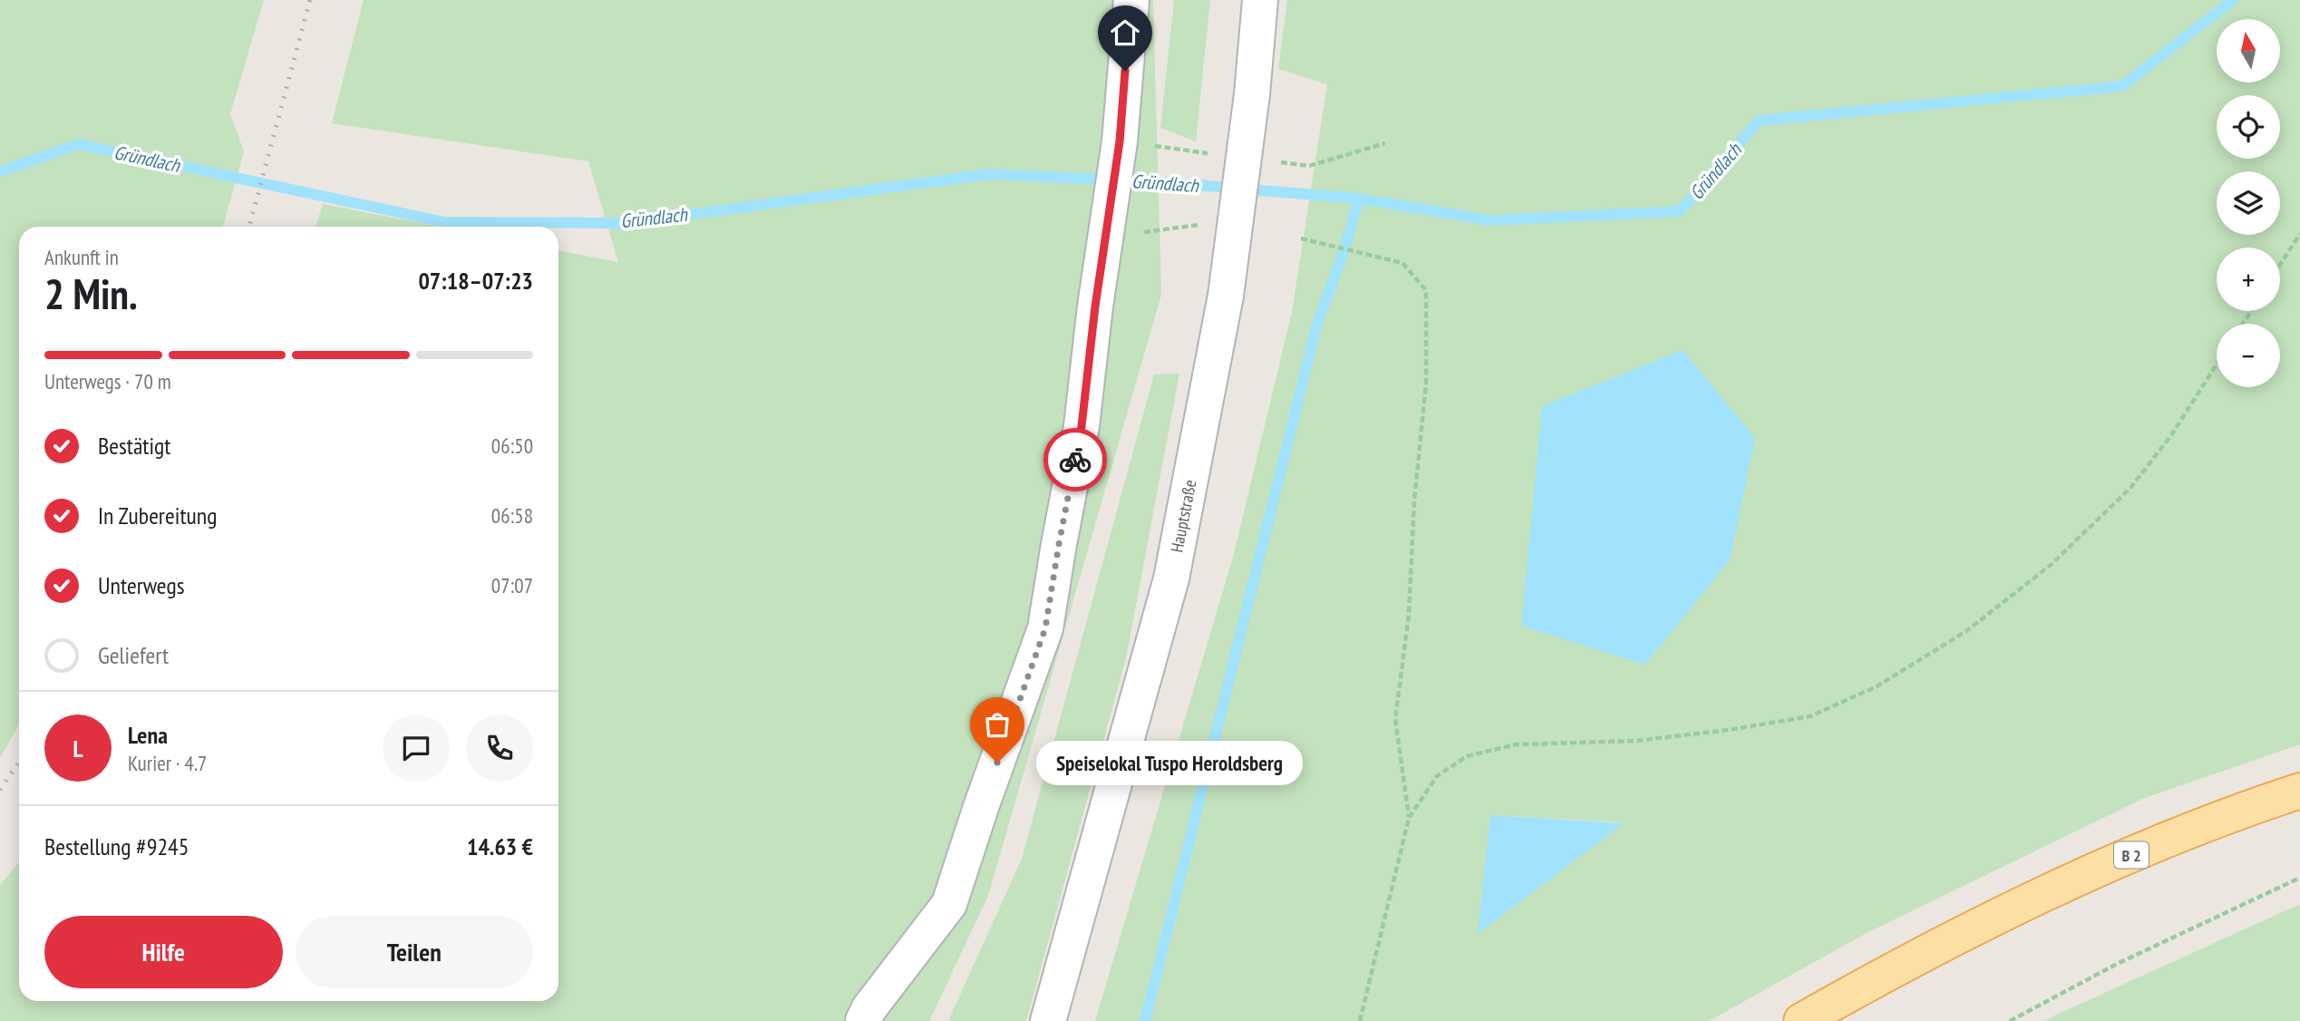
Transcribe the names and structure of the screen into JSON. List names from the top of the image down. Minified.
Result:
{"streets":{"main road":["B 2"],"street":["Hauptstraße"]},"water":["Gründlach"],"places":["Speiselokal Tuspo Heroldsberg"],"north":"top","page":{"map_buttons":["+","−"],"heading":["2 Min.","Ankunft in","07:18–07:23"],"panel":["Lena","Kurier · 4.7","Bestellung #9245","14.63 €"],"bar":"Unterwegs · 70 m","list":[["Bestätigt","06:50"],["In Zubereitung","06:58"],["Unterwegs","07:07"],"Geliefert"],"round":"L","bubble":"Speiselokal Tuspo Heroldsberg","buttons":["Hilfe","Teilen"]}}
